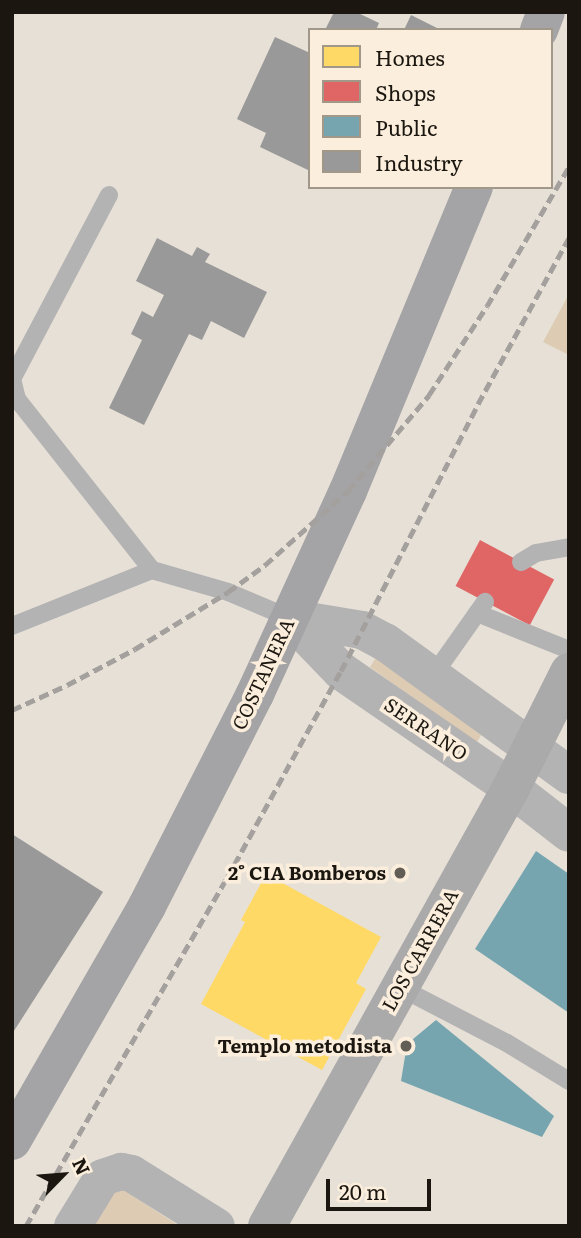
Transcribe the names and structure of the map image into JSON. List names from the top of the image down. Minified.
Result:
{"streets":{"main road":["COSTANERA","LOS CARRERA"],"street":["SERRANO"]},"crossings":[["COSTANERA","SERRANO"],["SERRANO","LOS CARRERA"]],"places":["2° CIA Bomberos","Templo metodista"],"legend":["Homes","Shops","Public","Industry"],"scale_bar":"20 m","north":"top right"}
